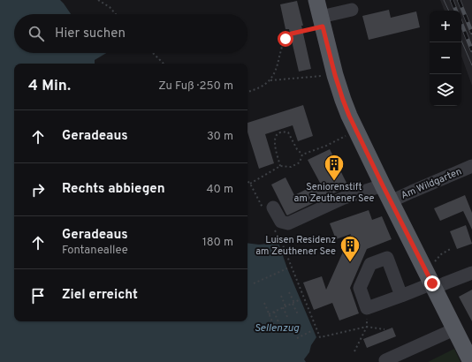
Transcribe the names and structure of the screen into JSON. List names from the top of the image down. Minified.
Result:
{"streets":{"street":["Am Wildgarten"]},"water":["Sellenzug"],"places":{"building":["Seniorenstift am Zeuthener See","Luisen Residenz am Zeuthener See"]},"page":{"map_buttons":["+","−"],"search":"Hier suchen","heading":["4 Min.","Zu Fuß · 250 m"],"list":[["Geradeaus","30 m"],["Rechts abbiegen","40 m"],["Geradeaus","Fontaneallee","180 m"],"Ziel erreicht"]}}
